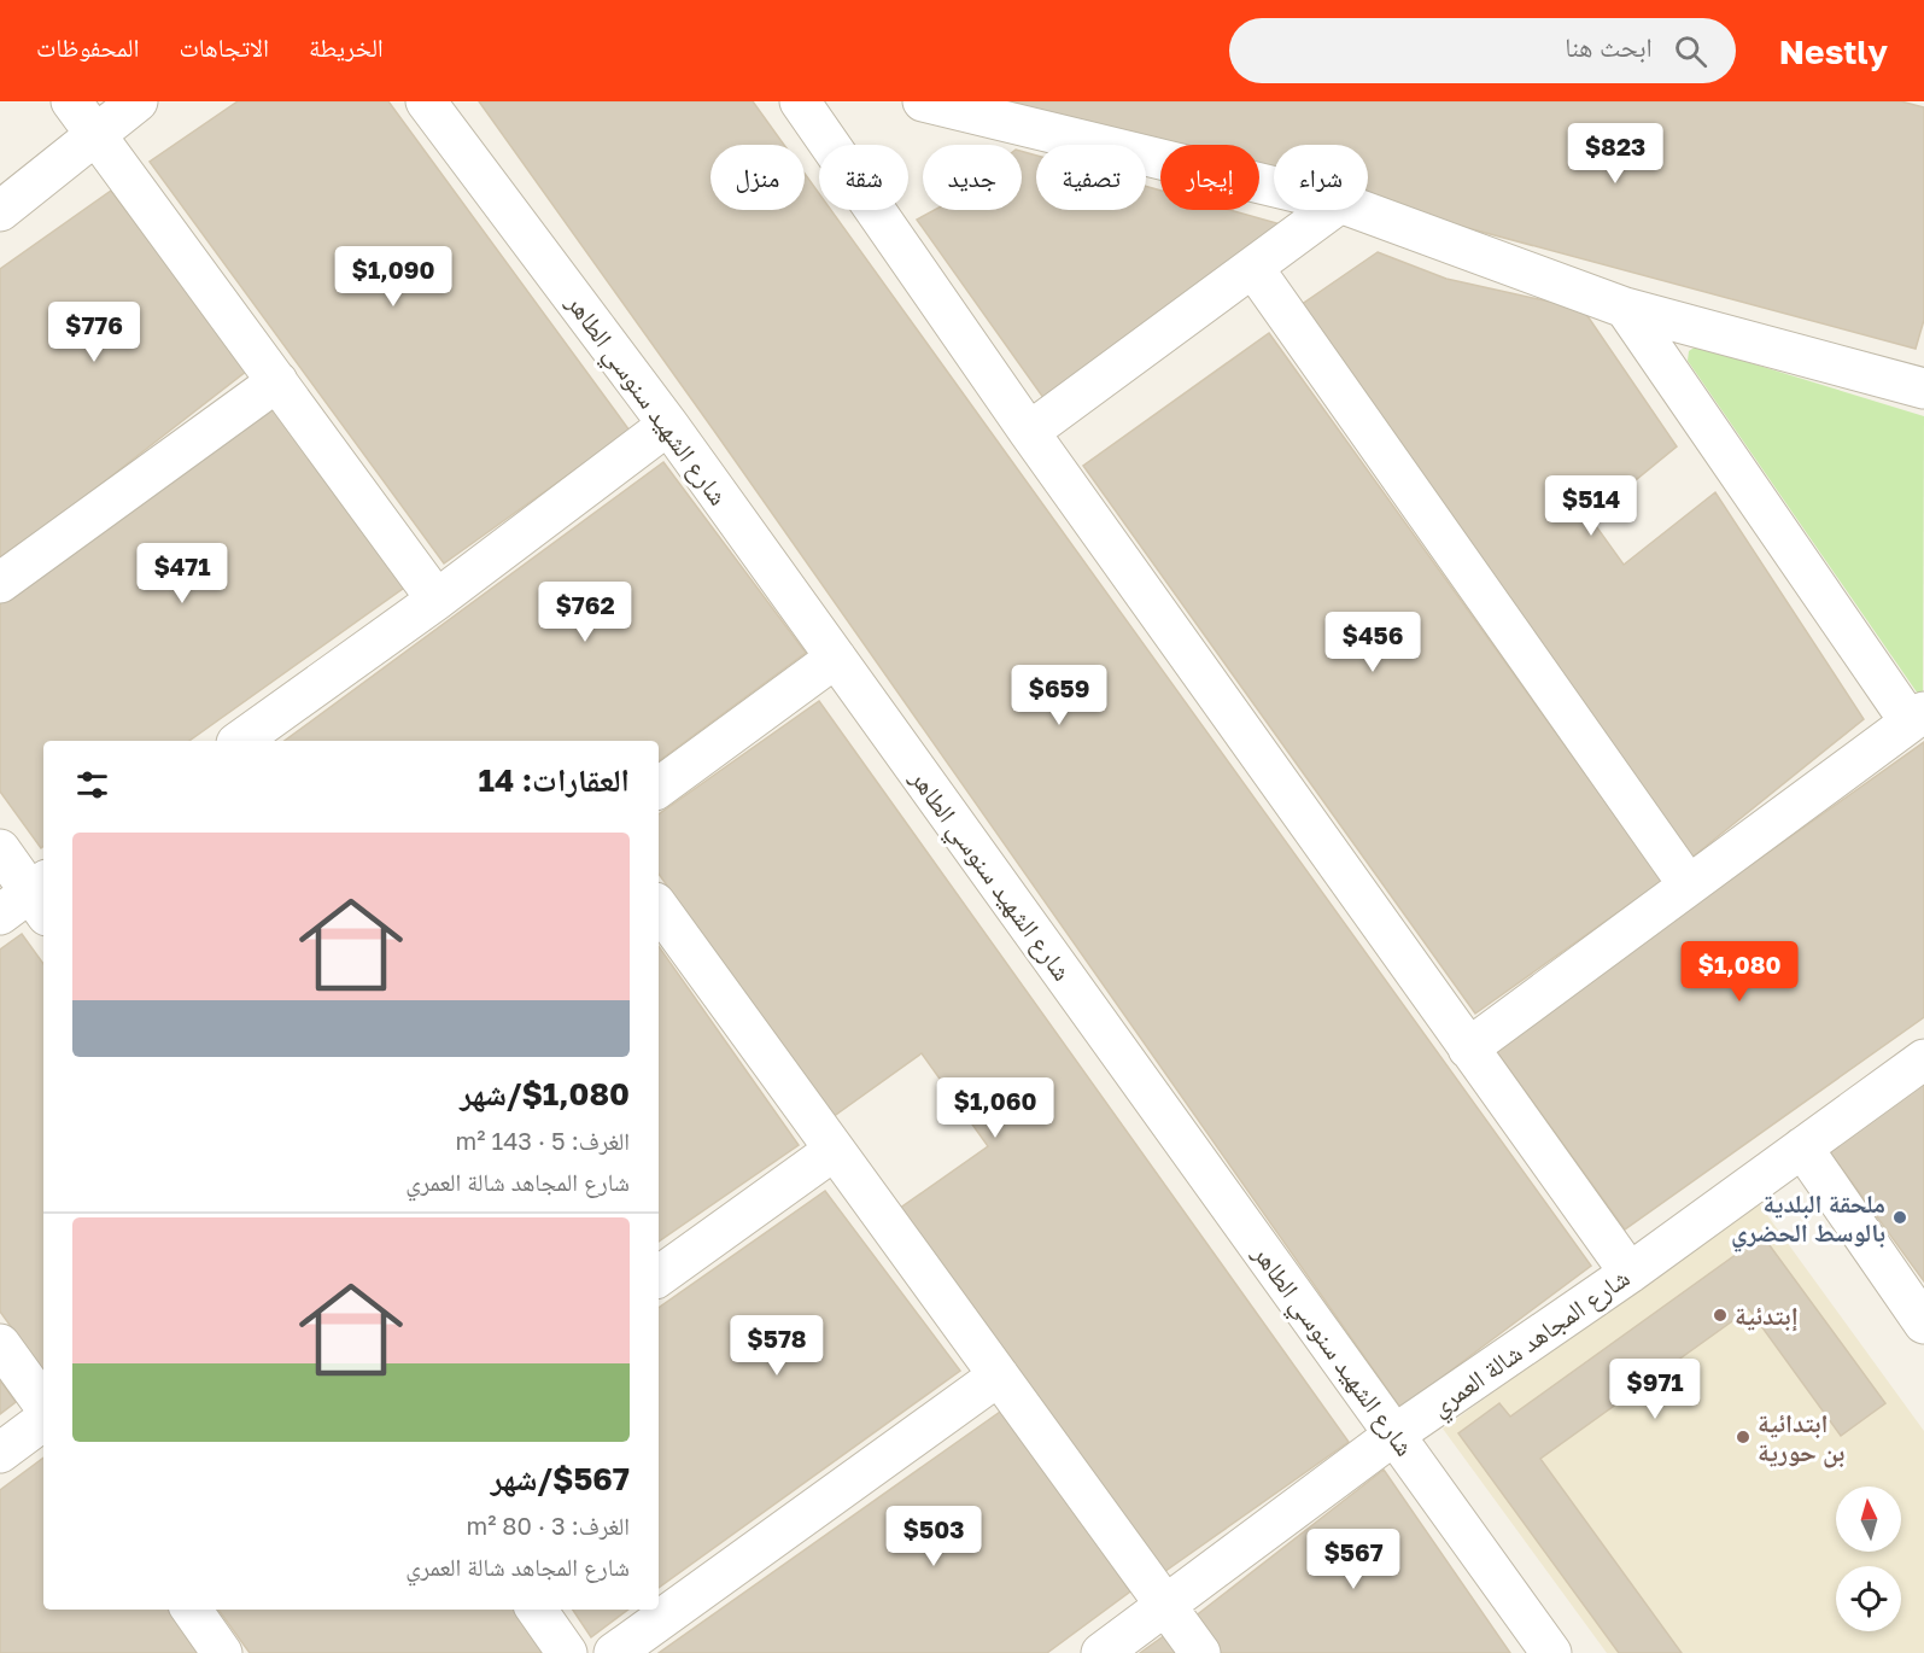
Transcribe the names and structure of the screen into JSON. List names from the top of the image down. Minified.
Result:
{"streets":{"street":["شارع الشهيد سنوسي الطاهر","شارع المجاهد شالة العمري"]},"crossings":[["شارع الشهيد سنوسي الطاهر","شارع المجاهد شالة العمري"]],"places":["ملحقة البلدية بالوسط الحضري","إبتدئية","ابتدائية بن حورية"],"north":"top","page":{"header":"Nestly","search":"ابحث هنا","nav":["الخريطة","الاتجاهات","المحفوظات"],"price":["$823","$1,090","$776","$514","$471","$762","$456","$659","$1,080","$1,060","$578","$971","$503","$567"],"chip":["شراء","إيجار","تصفية","جديد","شقة","منزل"],"heading":"العقارات: 14","list":[{"name":"$1,080/شهر","note":"الغرف: 5 · 143 m² · شارع المجاهد شالة العمري"},{"name":"$567/شهر","note":"الغرف: 3 · 80 m² · شارع المجاهد شالة العمري"}]}}
